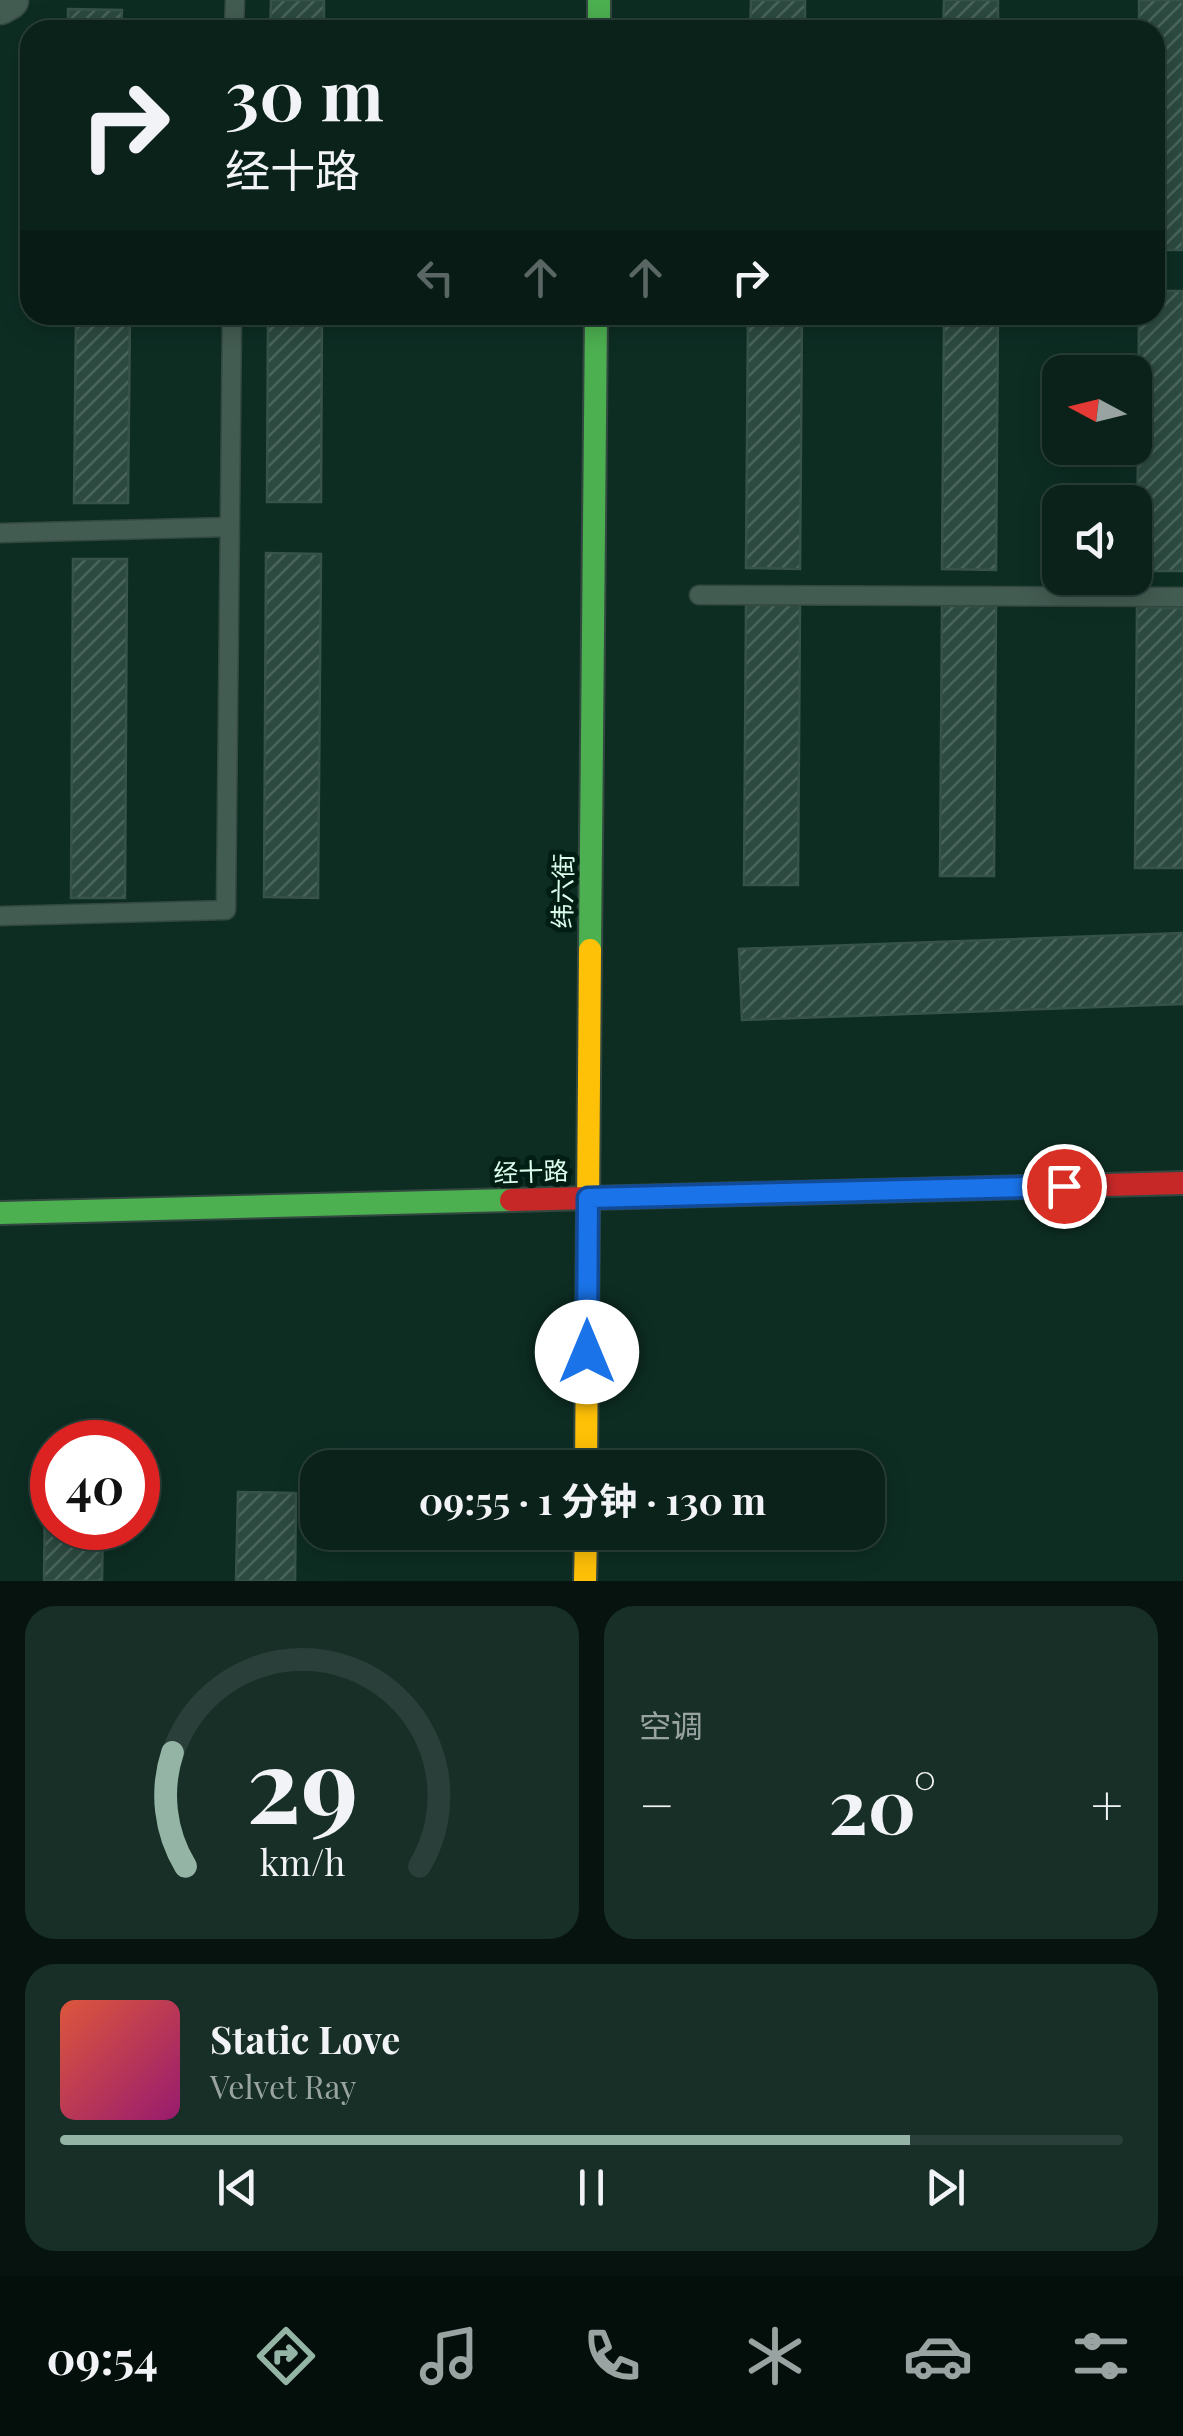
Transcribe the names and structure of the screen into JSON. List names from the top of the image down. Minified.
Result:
{"streets":{"street":["纬六街","经十路"]},"crossings":[["纬六街","经十路"]],"north":"left","page":{"turn":["30 m","经十路"],"limit":"40","trip":"09:55 · 1 分钟 · 130 m","tile":"空调","heat":["−","20°","+"],"song":["Static Love","Velvet Ray"],"tabs":"09:54","gauge":["29","km/h"]}}
